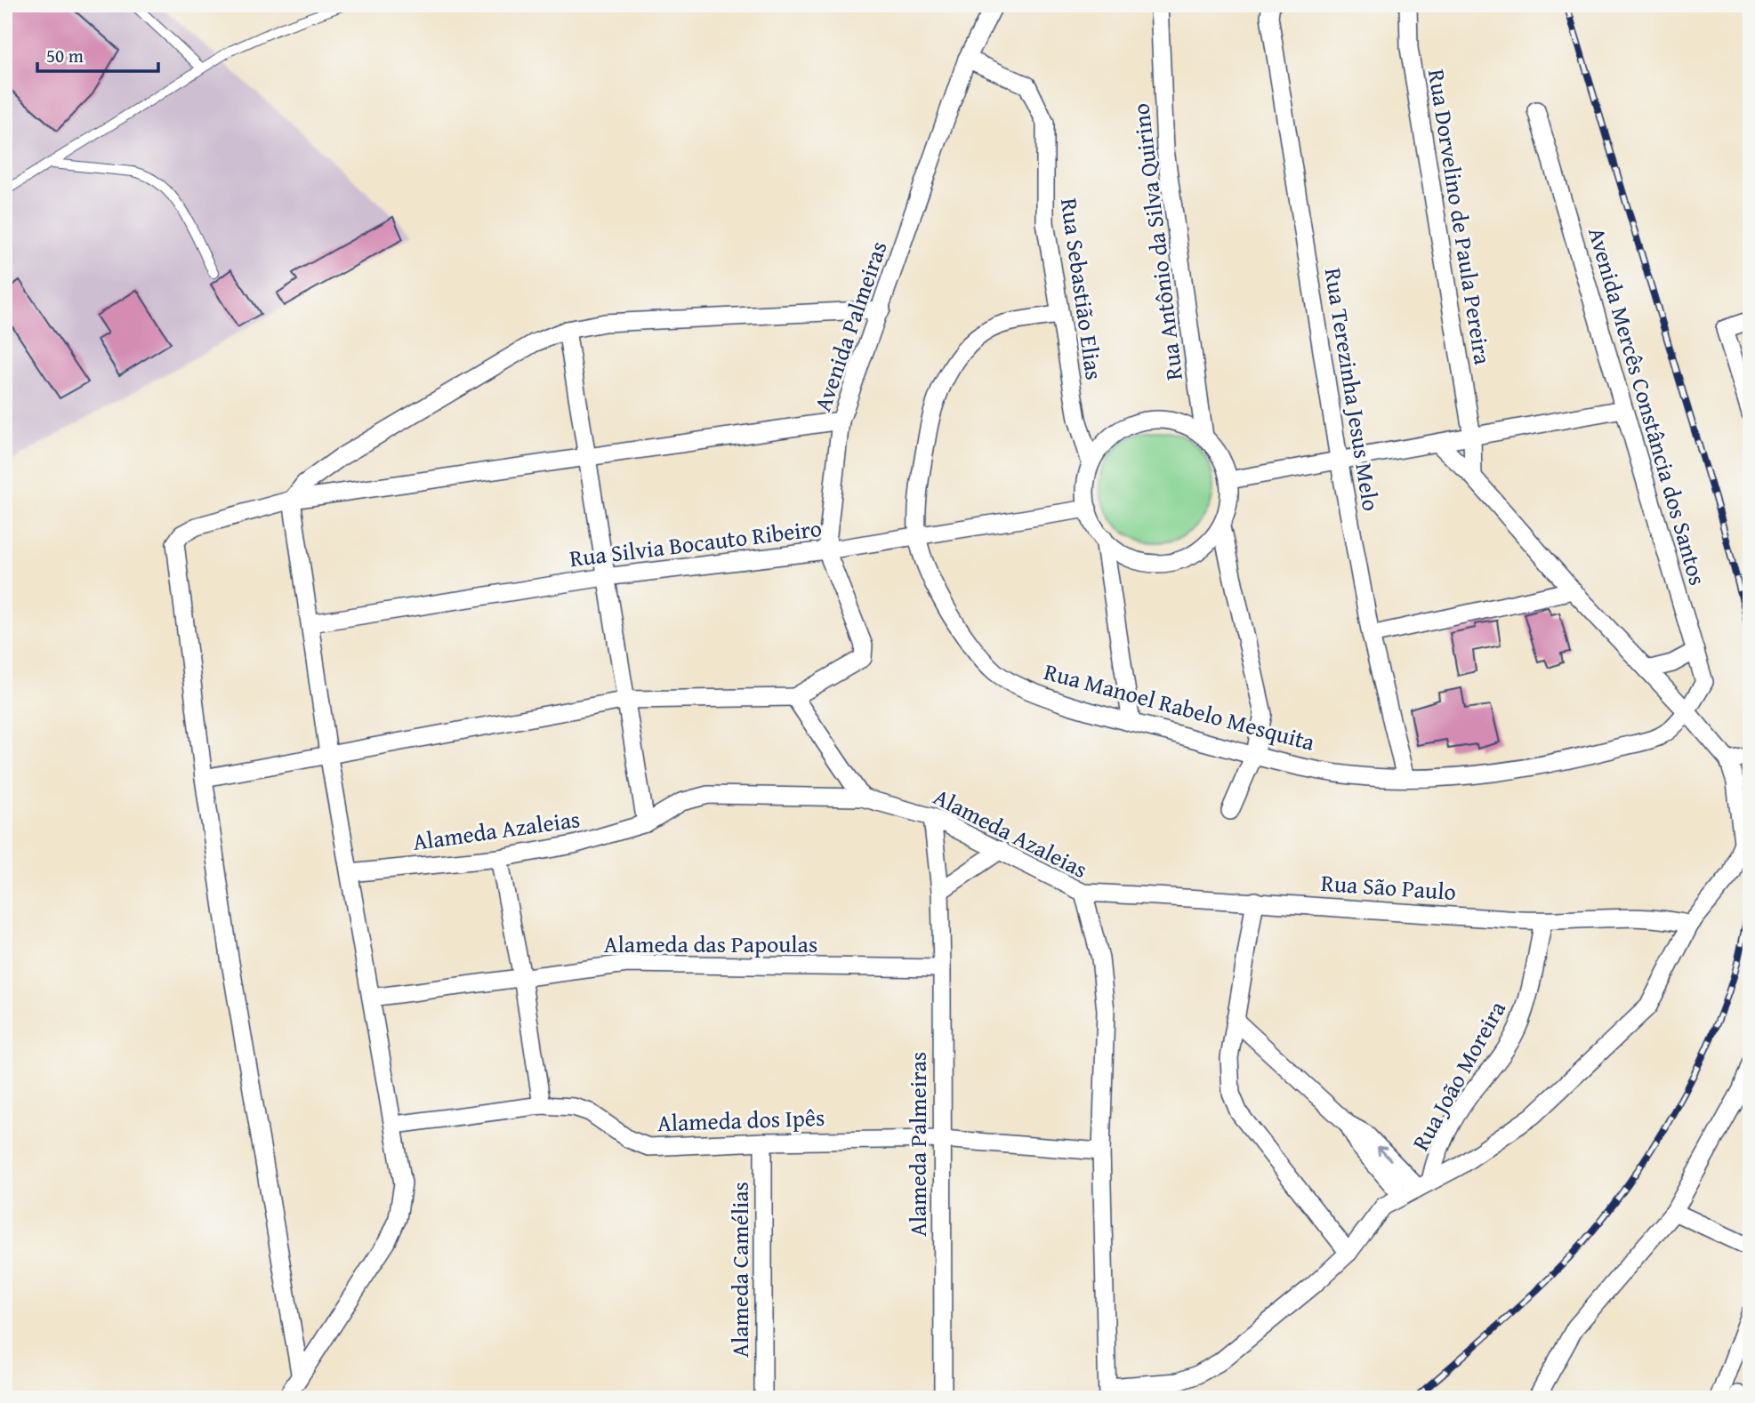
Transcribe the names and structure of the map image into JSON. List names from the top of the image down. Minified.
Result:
{"streets":{"street":["Rua Dorvelino de Paula Pereira","Rua Antônio da Silva Quirino","Rua Sebastião Elias","Avenida Palmeiras","Rua Terezinha Jesus Melo","Avenida Mercês Constância dos Santos","Rua Silvia Bocauto Ribeiro","Rua Manoel Rabelo Mesquita","Alameda Azaleias","Rua São Paulo","Alameda das Papoulas","Rua João Moreira","Alameda dos Ipês","Alameda Palmeiras","Alameda Camélias"]},"crossings":[["Rua Antônio da Silva Quirino","Rua Sebastião Elias"],["Rua Antônio da Silva Quirino","Rua Silvia Bocauto Ribeiro"],["Rua Sebastião Elias","Avenida Palmeiras"],["Rua Sebastião Elias","Rua Silvia Bocauto Ribeiro"],["Rua Sebastião Elias","Rua Manoel Rabelo Mesquita"],["Avenida Palmeiras","Rua Silvia Bocauto Ribeiro"],["Rua Terezinha Jesus Melo","Rua Manoel Rabelo Mesquita"],["Avenida Mercês Constância dos Santos","Rua Manoel Rabelo Mesquita"],["Rua Silvia Bocauto Ribeiro","Rua Manoel Rabelo Mesquita"],["Alameda Azaleias","Rua São Paulo"],["Alameda Azaleias","Alameda dos Ipês"],["Alameda Azaleias","Alameda Palmeiras"],["Rua São Paulo","Rua João Moreira"],["Alameda das Papoulas","Alameda Palmeiras"],["Alameda dos Ipês","Alameda Palmeiras"],["Alameda dos Ipês","Alameda Camélias"]],"scale_bar":"50 m"}
